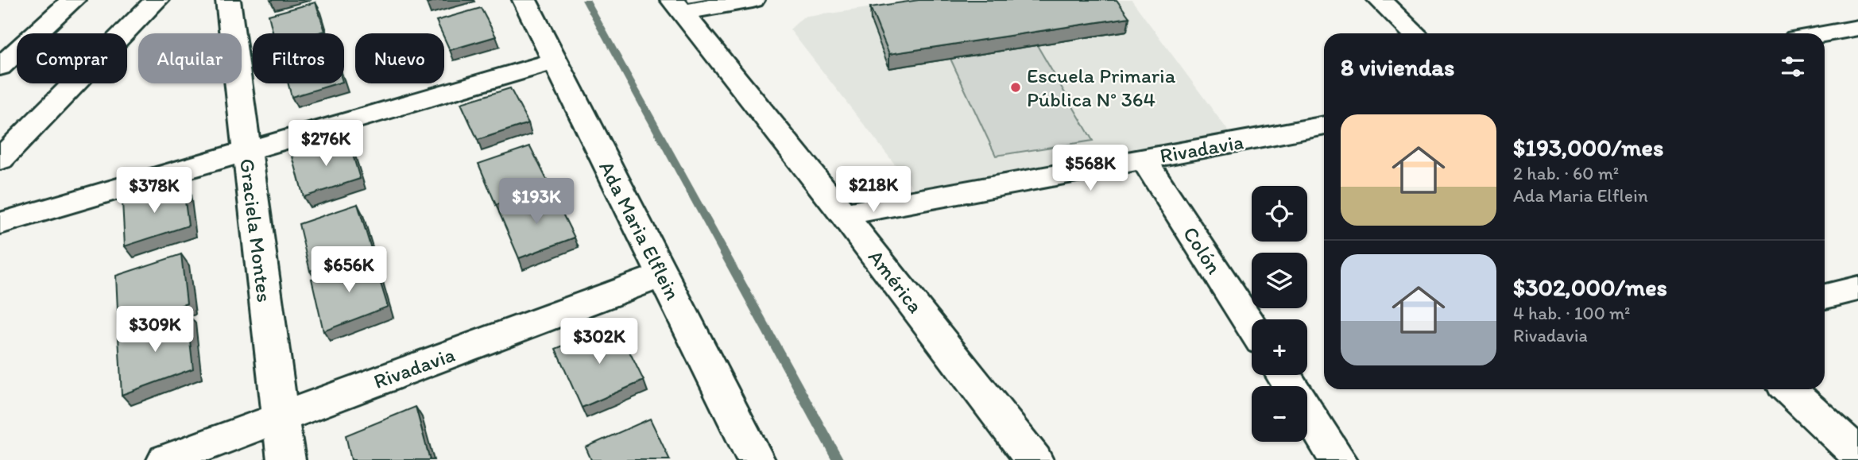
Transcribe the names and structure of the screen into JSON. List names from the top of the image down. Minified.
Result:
{"streets":{"street":["Rivadavia","Graciela Montes","Ada Maria Elflein","Colón","América"]},"crossings":[["Rivadavia","Graciela Montes"],["Rivadavia","Ada Maria Elflein"],["Rivadavia","Colón"],["Rivadavia","América"]],"places":["Escuela Primaria Pública N° 364"],"page":{"chip":["Comprar","Alquilar","Filtros","Nuevo"],"heading":"8 viviendas","list":[{"name":"$193,000/mes","note":"2 hab. · 60 m² · Ada Maria Elflein"},{"name":"$302,000/mes","note":"4 hab. · 100 m² · Rivadavia"}],"price":["$276K","$568K","$218K","$378K","$193K","$656K","$309K","$302K"],"map_buttons":["+","−"]}}
